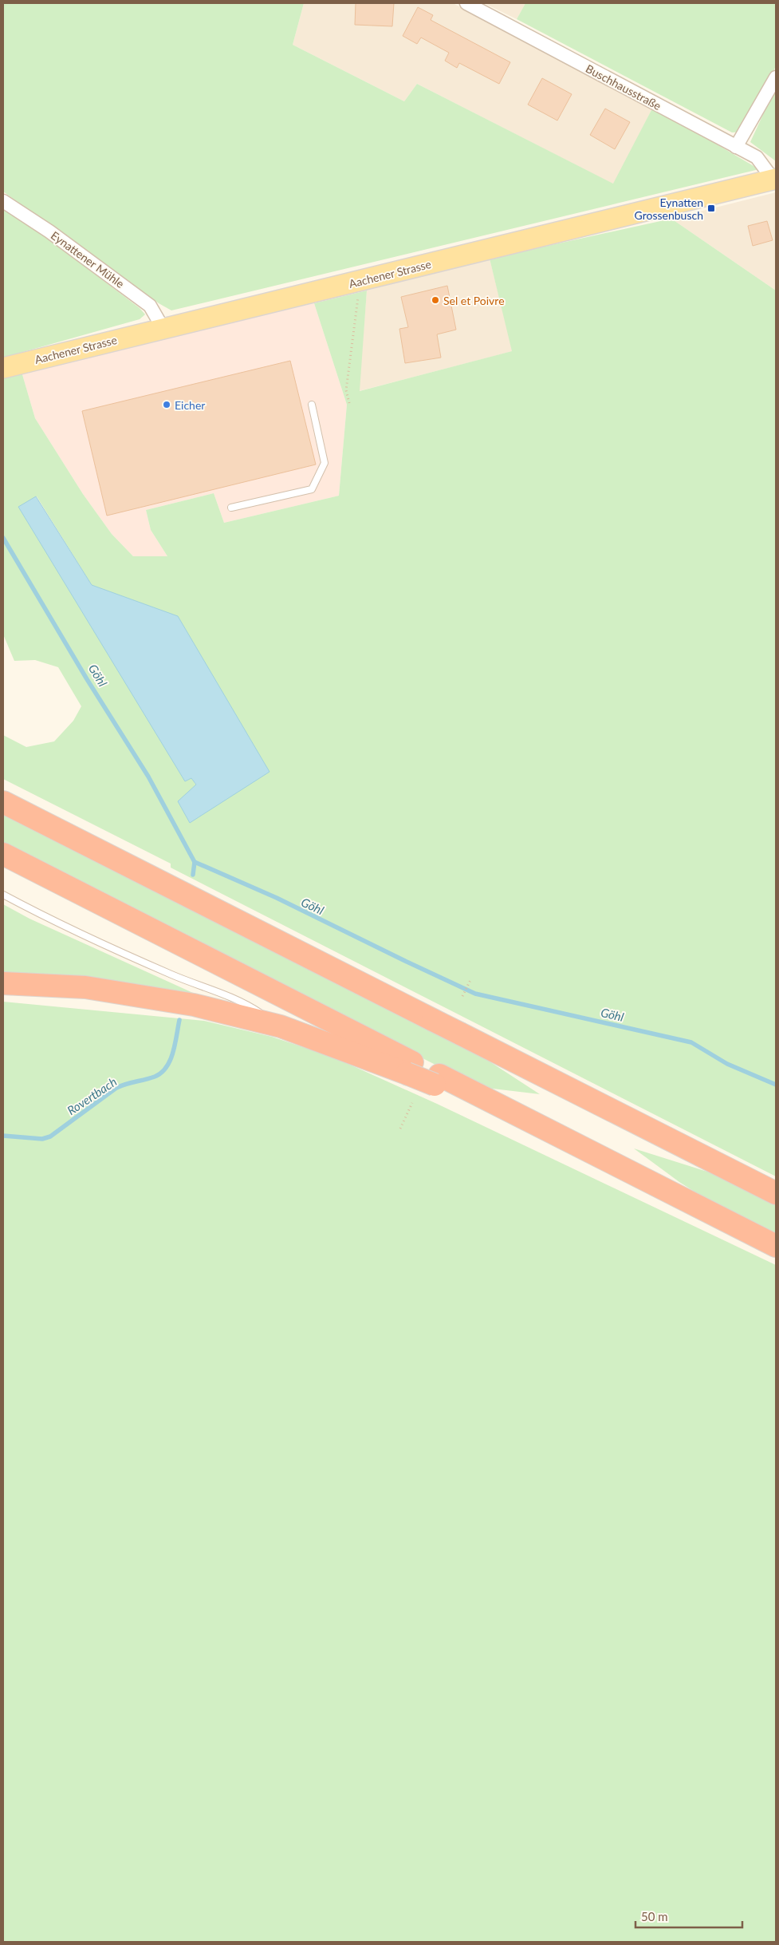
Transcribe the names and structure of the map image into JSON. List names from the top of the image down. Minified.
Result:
{"streets":{"main road":["Aachener Strasse"],"street":["Buschhausstraße","Eynattener Mühle"]},"crossings":[["Buschhausstraße","Aachener Strasse"],["Eynattener Mühle","Aachener Strasse"]],"water":["Göhl","Rovertbach"],"places":{"transit":["Eynatten Grossenbusch"],"other":["Sel et Poivre","Eicher"]},"scale_bar":"50 m"}
